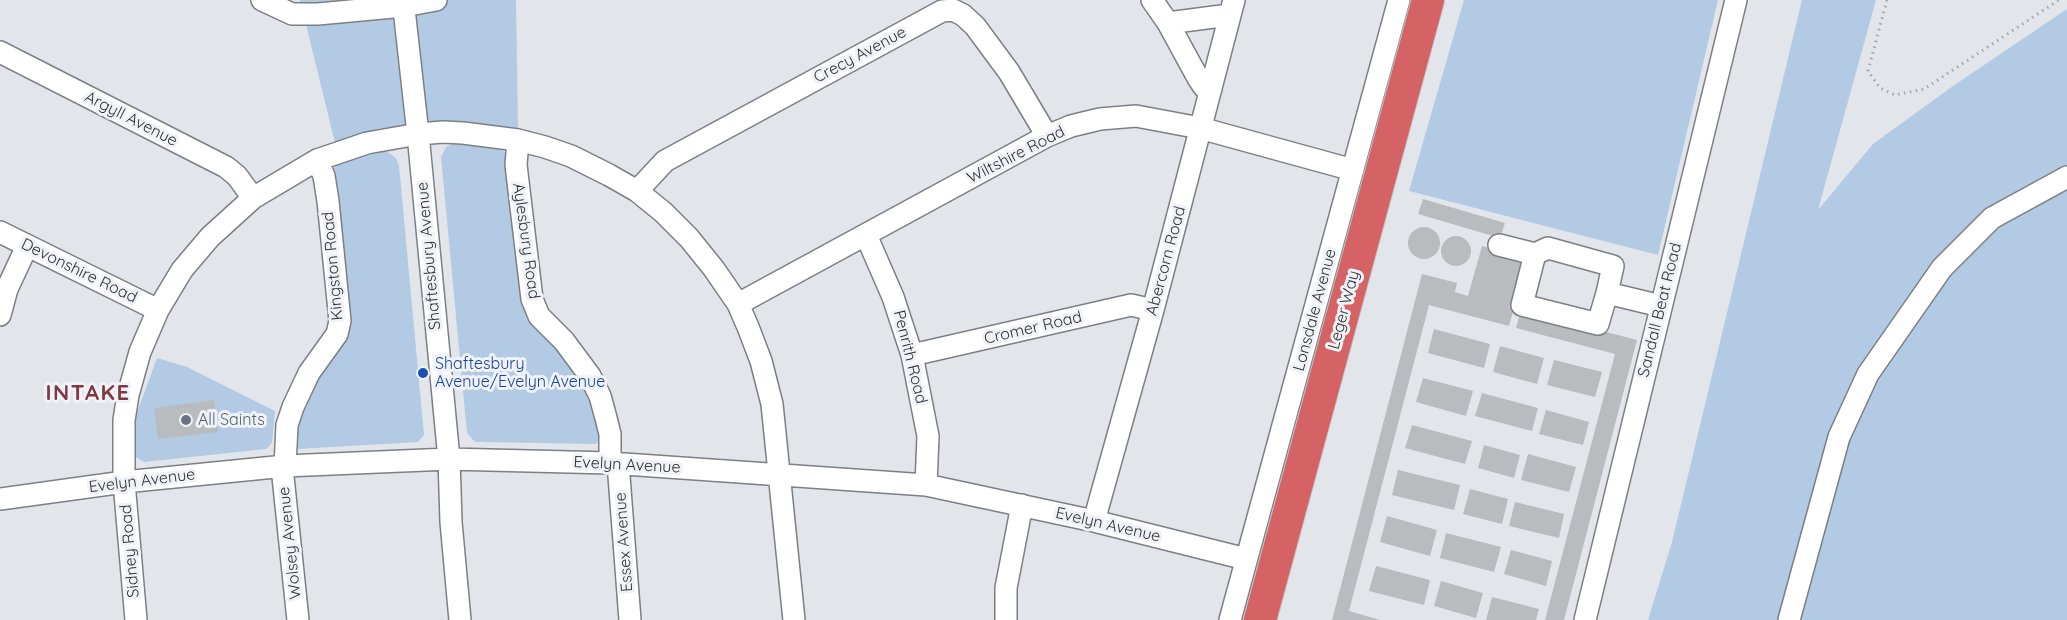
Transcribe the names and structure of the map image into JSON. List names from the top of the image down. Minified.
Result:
{"streets":{"highway":["Leger Way"],"street":["Crecy Avenue","Argyll Avenue","Wiltshire Road","Aylesbury Road","Shaftesbury Avenue","Abercorn Road","Kingston Road","Devonshire Road","Lonsdale Avenue","Sandall Beat Road","Cromer Road","Penrith Road","Evelyn Avenue","Essex Avenue","Wolsey Avenue","Sidney Road"]},"crossings":[["Crecy Avenue","Wiltshire Road"],["Crecy Avenue","Sidney Road"],["Argyll Avenue","Sidney Road"],["Wiltshire Road","Abercorn Road"],["Wiltshire Road","Lonsdale Avenue"],["Wiltshire Road","Penrith Road"],["Wiltshire Road","Sidney Road"],["Aylesbury Road","Evelyn Avenue"],["Aylesbury Road","Essex Avenue"],["Aylesbury Road","Sidney Road"],["Shaftesbury Avenue","Evelyn Avenue"],["Shaftesbury Avenue","Sidney Road"],["Abercorn Road","Cromer Road"],["Abercorn Road","Evelyn Avenue"],["Kingston Road","Evelyn Avenue"],["Kingston Road","Wolsey Avenue"],["Kingston Road","Sidney Road"],["Devonshire Road","Sidney Road"],["Lonsdale Avenue","Evelyn Avenue"],["Cromer Road","Penrith Road"],["Penrith Road","Evelyn Avenue"],["Evelyn Avenue","Essex Avenue"],["Evelyn Avenue","Wolsey Avenue"],["Evelyn Avenue","Sidney Road"]],"districts":["INTAKE"],"places":["Shaftesbury Avenue/Evelyn Avenue","All Saints"]}
